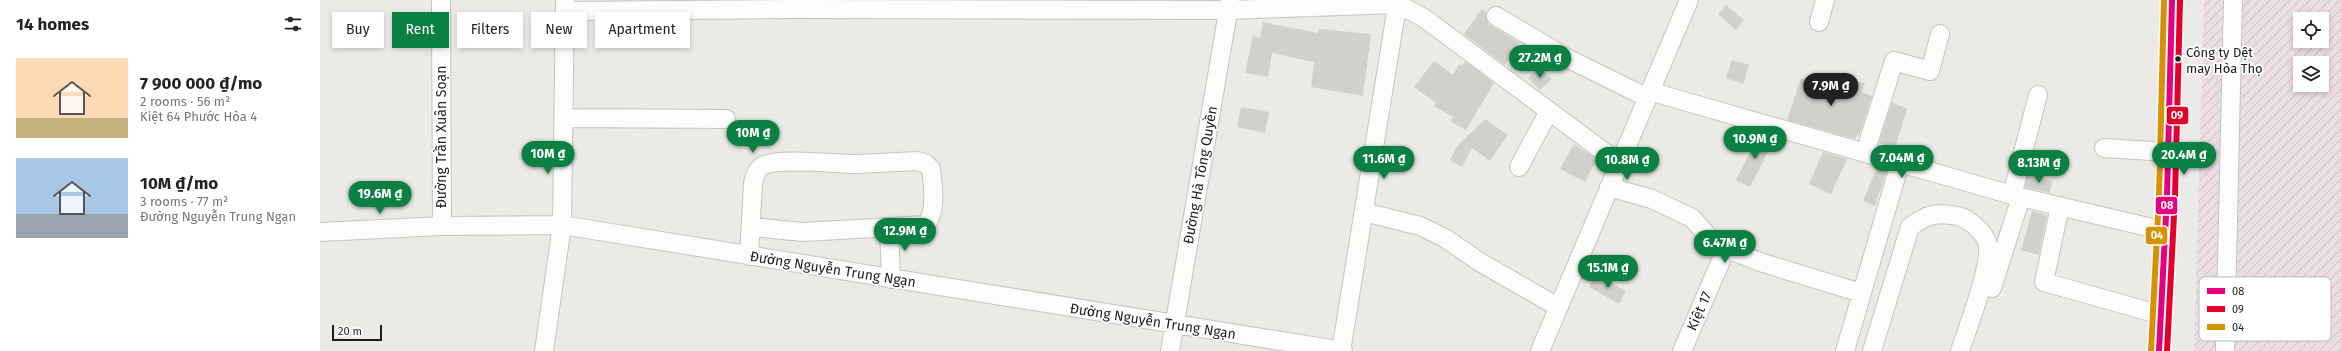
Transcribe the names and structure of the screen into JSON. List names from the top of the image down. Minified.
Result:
{"streets":{"street":["Đường Trần Xuân Soạn","Đường Hà Tông Quyền","Đường Nguyễn Trung Ngạn","Kiệt 17"]},"crossings":[["Đường Trần Xuân Soạn","Đường Nguyễn Trung Ngạn"],["Đường Hà Tông Quyền","Đường Nguyễn Trung Ngạn"]],"places":["Công ty Dệt may Hòa Thọ"],"lines":["transit line 08","transit line 09","transit line 04"],"legend":["08","09","04"],"scale_bar":"20 m","page":{"heading":"14 homes","chip":["Buy","Rent","Filters","New","Apartment"],"price":["27.2M ₫","7.9M ₫","10M ₫","10.9M ₫","10M ₫","20.4M ₫","7.04M ₫","11.6M ₫","10.8M ₫","8.13M ₫","19.6M ₫","12.9M ₫","6.47M ₫","15.1M ₫"],"list":[{"name":"7 900 000 ₫/mo","note":"2 rooms · 56 m² · Kiệt 64 Phước Hòa 4"},{"name":"10M ₫/mo","note":"3 rooms · 77 m² · Đường Nguyễn Trung Ngạn"}],"scale":"20 m"}}
